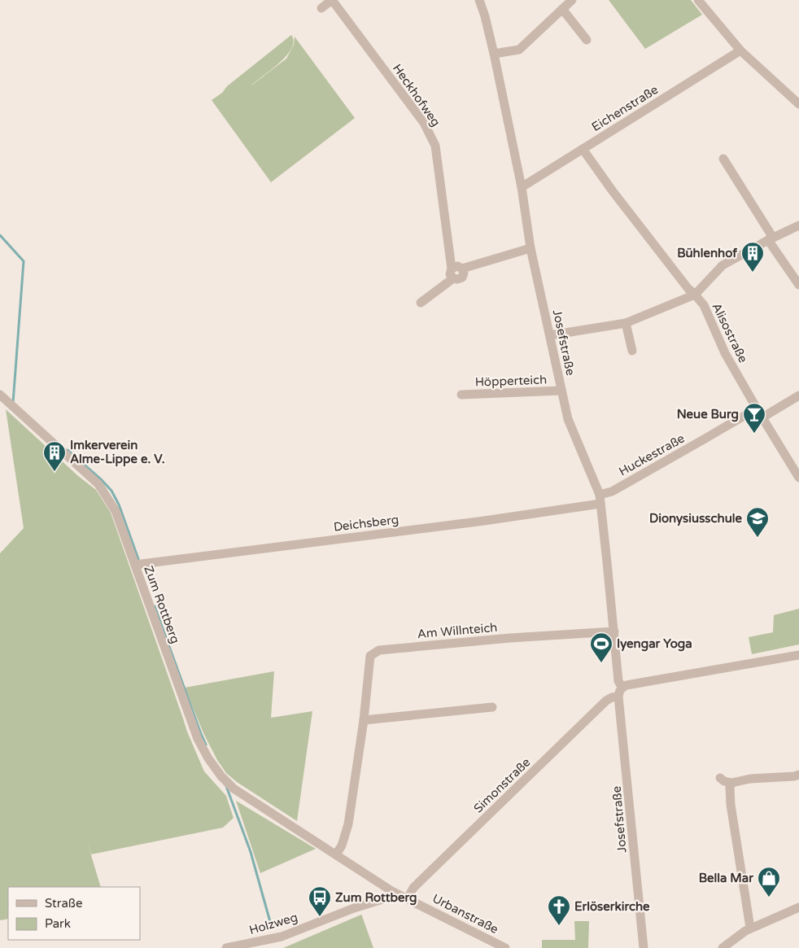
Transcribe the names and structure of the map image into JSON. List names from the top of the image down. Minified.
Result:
{"streets":{"street":["Heckhofweg","Eichenstraße","Alisostraße","Josefstraße","Höpperteich","Huckestraße","Deichsberg","Zum Rottberg","Am Willnteich","Simonstraße","Urbanstraße","Holzweg"]},"crossings":[["Eichenstraße","Alisostraße"],["Eichenstraße","Josefstraße"],["Alisostraße","Huckestraße"],["Josefstraße","Höpperteich"],["Josefstraße","Huckestraße"],["Josefstraße","Deichsberg"],["Josefstraße","Am Willnteich"],["Josefstraße","Simonstraße"],["Huckestraße","Deichsberg"],["Deichsberg","Zum Rottberg"],["Zum Rottberg","Am Willnteich"],["Zum Rottberg","Urbanstraße"],["Zum Rottberg","Holzweg"],["Simonstraße","Urbanstraße"],["Urbanstraße","Holzweg"]],"places":{"building":["Bühlenhof","Imkerverein Alme-Lippe e. V."],"bar":["Neue Burg"],"school or university":["Dionysiusschule"],"sports":["Iyengar Yoga"],"shop":["Bella Mar"],"bus stop":["Zum Rottberg"],"church":["Erlöserkirche"]},"legend":["Straße","Park"]}
